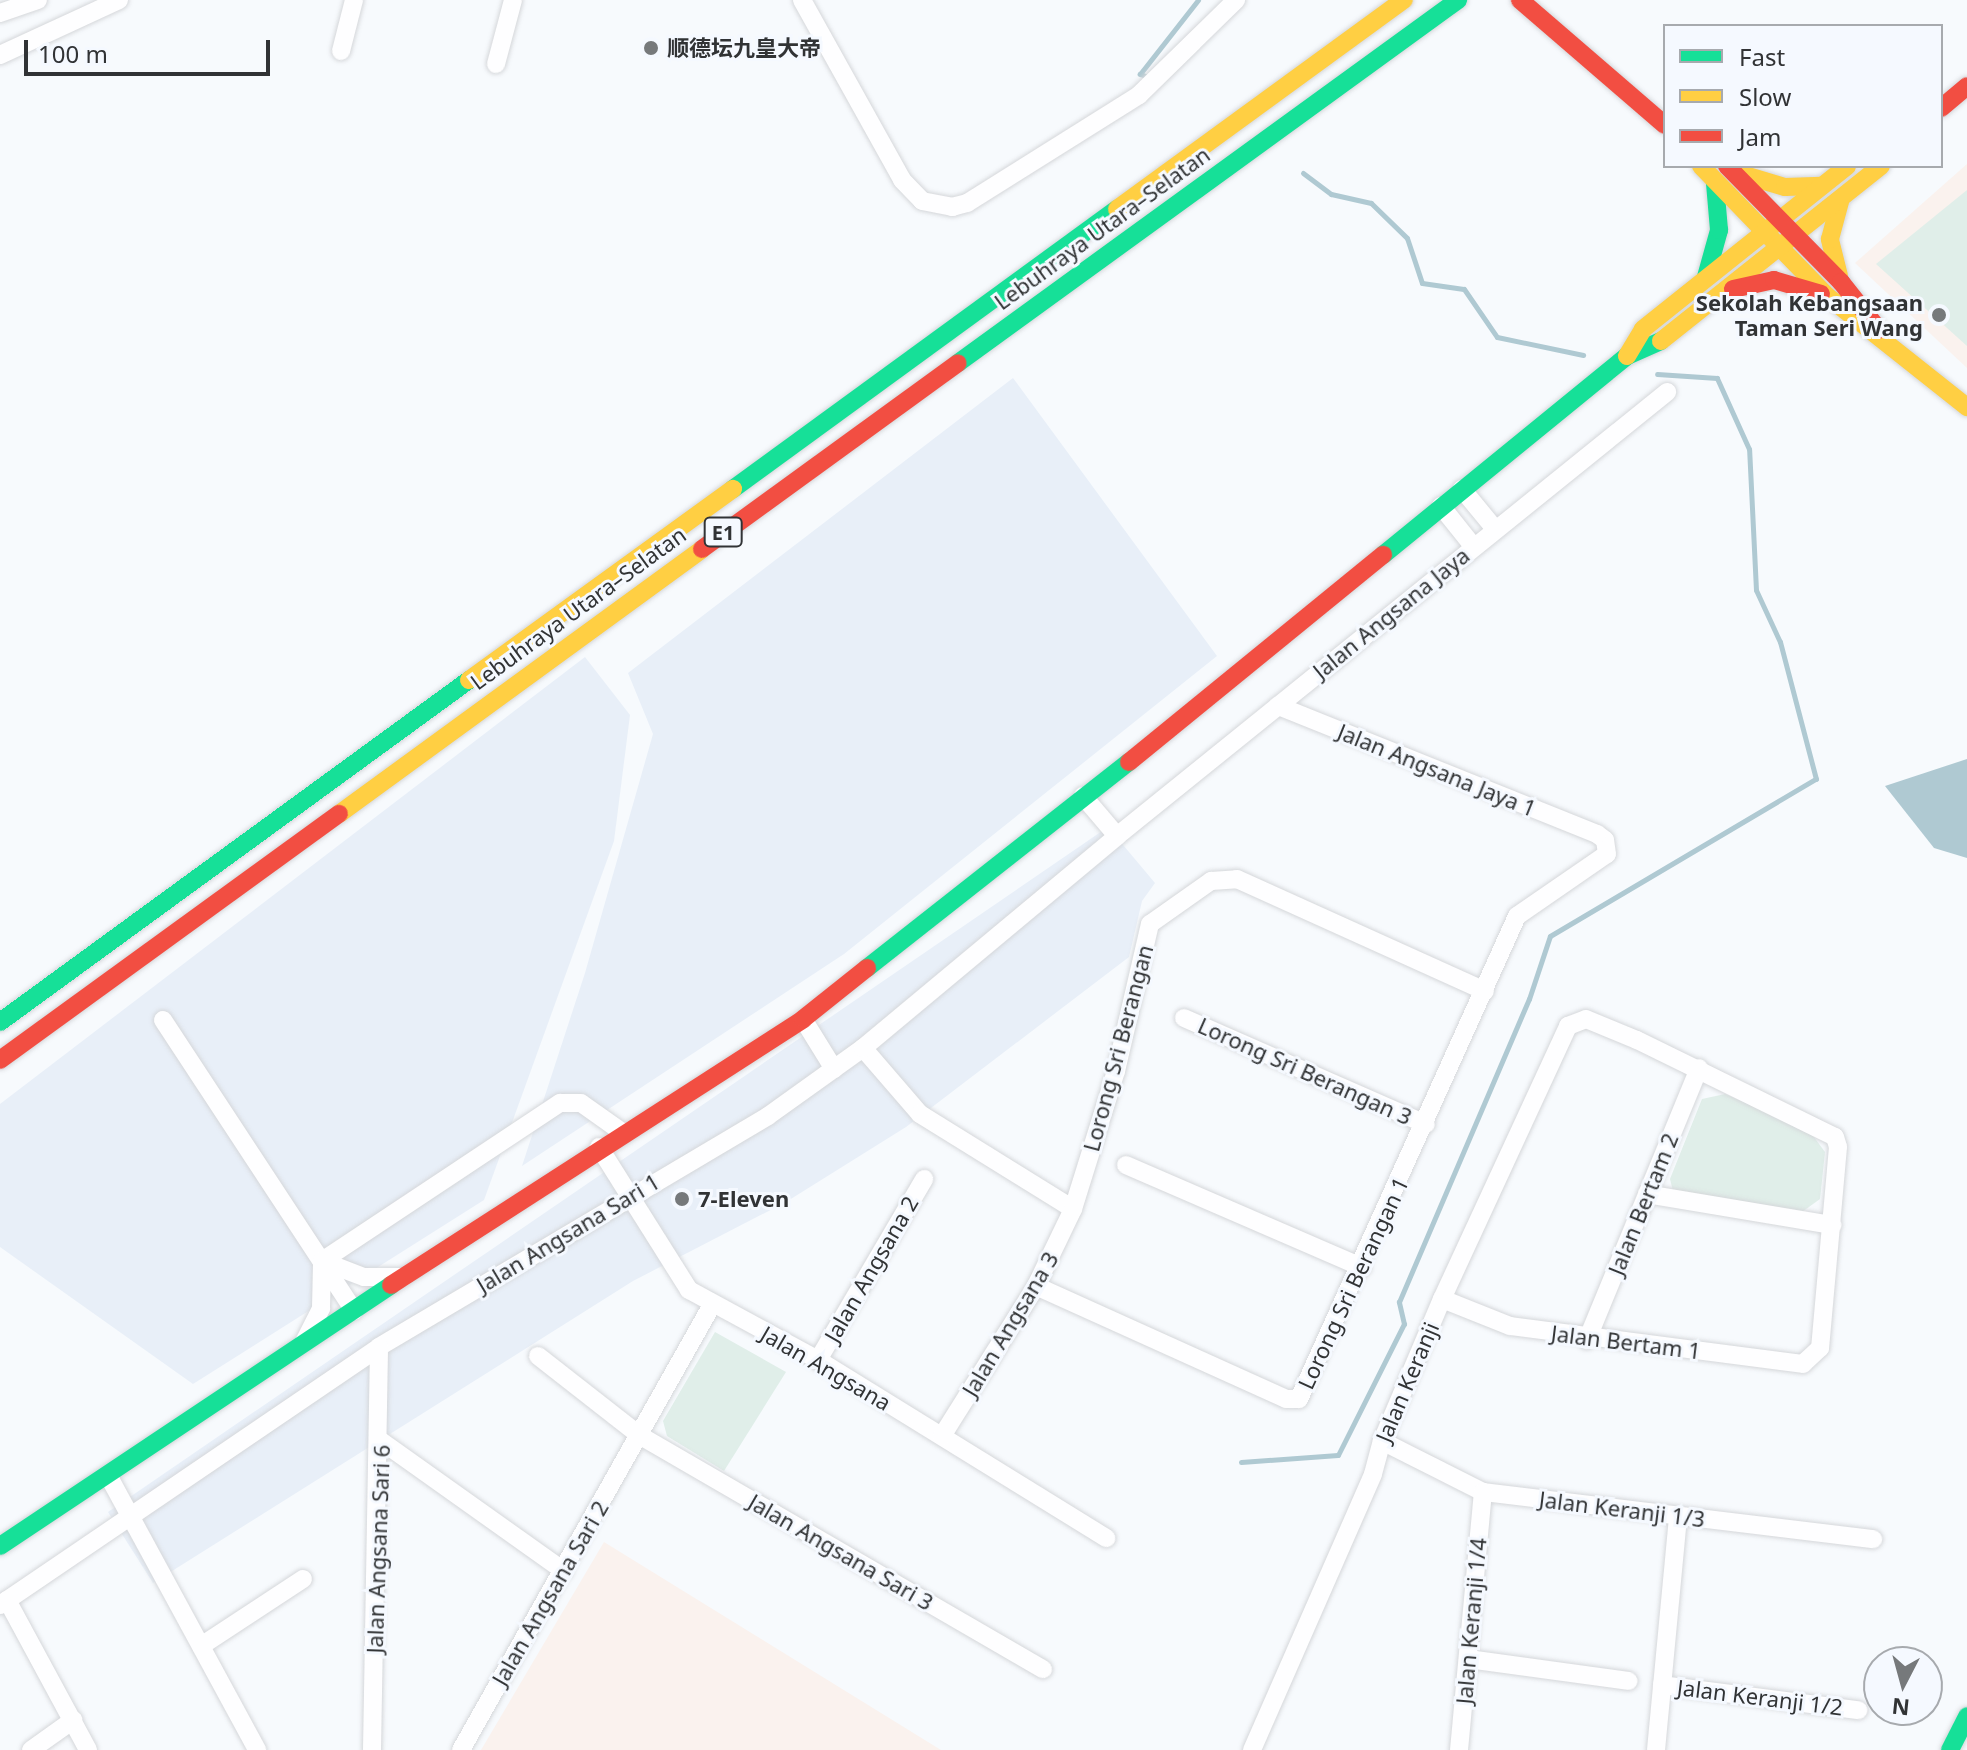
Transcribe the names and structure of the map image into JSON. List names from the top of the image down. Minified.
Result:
{"streets":{"main road":["Lebuhraya Utara–Selatan","E1"],"street":["Jalan Angsana Jaya","Jalan Angsana Jaya 1","Lorong Sri Berangan","Lorong Sri Berangan 3","Jalan Bertam 2","Jalan Angsana Sari 1","Jalan Angsana 2","Lorong Sri Berangan 1","Jalan Angsana 3","Jalan Bertam 1","Jalan Angsana","Jalan Keranji","Jalan Keranji 1/3","Jalan Angsana Sari 6","Jalan Angsana Sari 3","Jalan Angsana Sari 2","Jalan Keranji 1/4","Jalan Keranji 1/2"]},"crossings":[["Jalan Angsana Jaya","Jalan Angsana Jaya 1"],["Jalan Angsana Jaya","Jalan Angsana Sari 1"],["Jalan Angsana Jaya 1","Lorong Sri Berangan 1"],["Lorong Sri Berangan","Lorong Sri Berangan 1"],["Lorong Sri Berangan","Jalan Angsana 3"],["Lorong Sri Berangan 3","Lorong Sri Berangan 1"],["Jalan Bertam 2","Jalan Bertam 1"],["Jalan Bertam 2","Jalan Keranji"],["Jalan Angsana Sari 1","Jalan Angsana"],["Jalan Angsana Sari 1","Jalan Angsana Sari 6"],["Jalan Angsana 2","Jalan Angsana"],["Lorong Sri Berangan 1","Jalan Angsana 3"],["Jalan Angsana 3","Jalan Angsana"],["Jalan Bertam 1","Jalan Keranji"],["Jalan Angsana","Jalan Angsana Sari 2"],["Jalan Keranji","Jalan Keranji 1/3"],["Jalan Keranji 1/3","Jalan Keranji 1/4"],["Jalan Angsana Sari 3","Jalan Angsana Sari 2"]],"places":["顺德坛九皇大帝","Sekolah Kebangsaan Taman Seri Wang","7-Eleven"],"legend":["Fast","Slow","Jam"],"scale_bar":"100 m","north":"bottom"}
